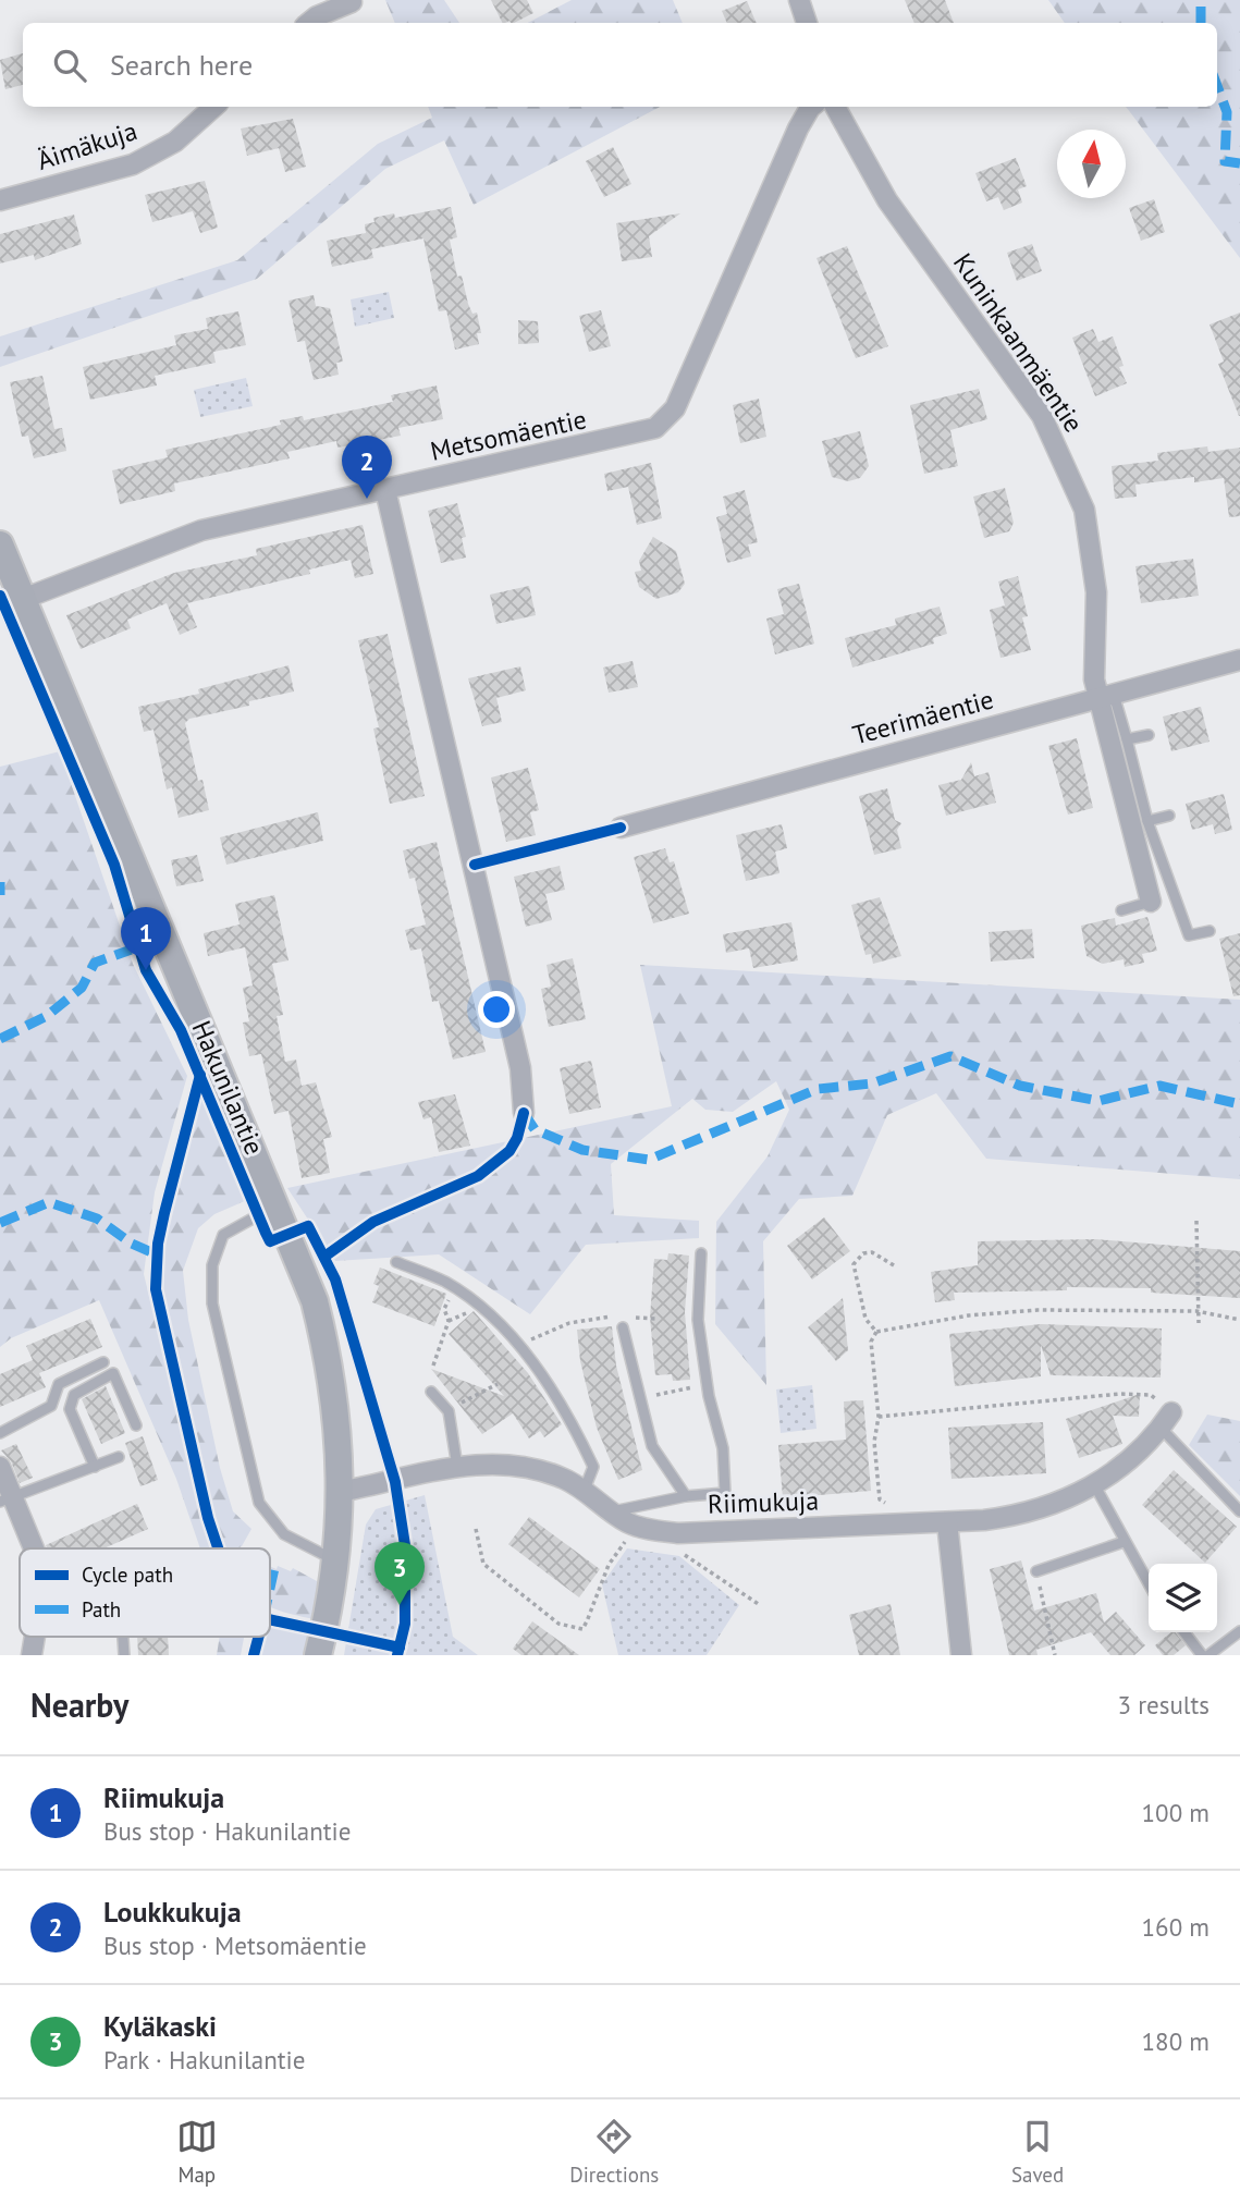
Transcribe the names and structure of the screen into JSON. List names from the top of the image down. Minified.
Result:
{"streets":{"street":["Äimäkuja","Kuninkaanmäentie","Metsomäentie","Teerimäentie","Hakunilantie","Riimukuja"]},"crossings":[["Kuninkaanmäentie","Teerimäentie"],["Metsomäentie","Hakunilantie"],["Hakunilantie","Riimukuja"]],"legend":["Cycle path","Path"],"north":"top","page":{"search":"Search here","pins":["2","1","3"],"heading":["Nearby","3 results"],"list":[{"mark":"1","name":"Riimukuja","note":"Bus stop · Hakunilantie","value":"100 m"},{"mark":"2","name":"Loukkukuja","note":"Bus stop · Metsomäentie","value":"160 m"},{"mark":"3","name":"Kyläkaski","note":"Park · Hakunilantie","value":"180 m"}],"nav":["Map","Directions","Saved"]}}
